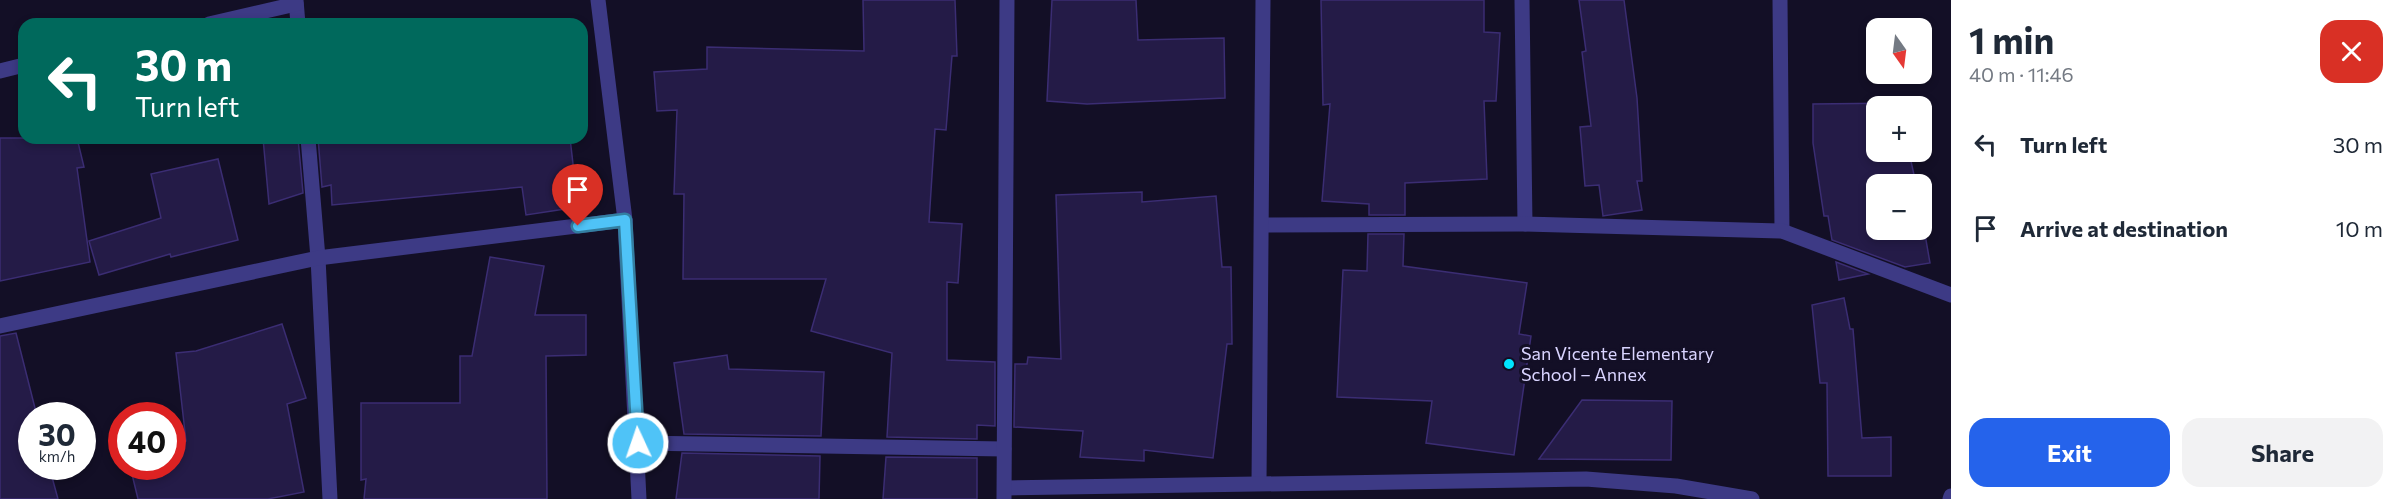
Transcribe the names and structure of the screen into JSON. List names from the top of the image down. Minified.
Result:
{"places":["San Vicente Elementary School – Annex"],"north":"bottom","page":{"heading":["1 min","40 m · 11:46"],"map_buttons":["+","−"],"turn":["30 m","Turn left"],"list":[{"name":"Turn left","value":"30 m"},{"name":"Arrive at destination","value":"10 m"}],"speed":"30 km/h","limit":"40","buttons":["Exit","Share"]}}
